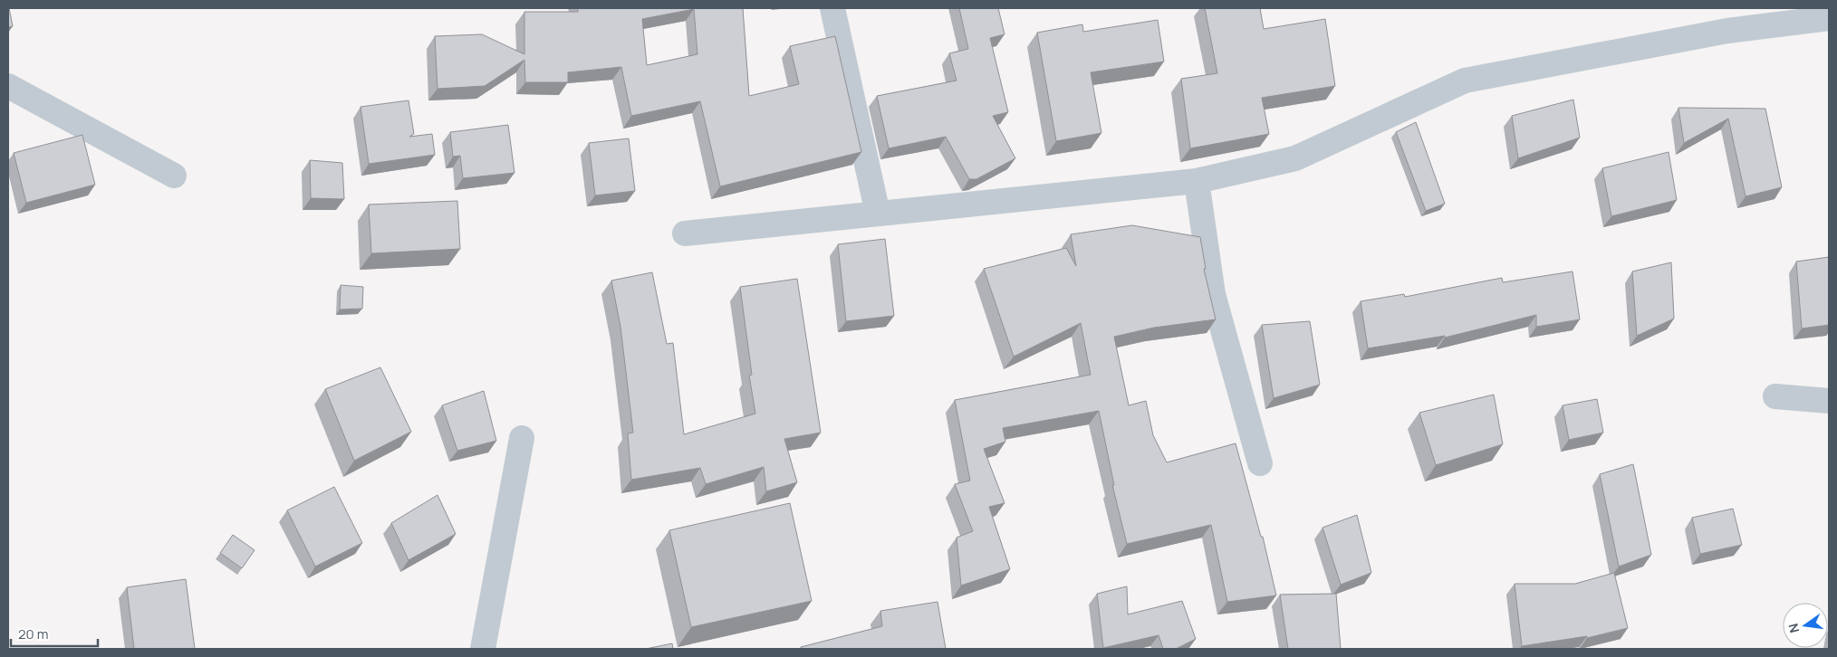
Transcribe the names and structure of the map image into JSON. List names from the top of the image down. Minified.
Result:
{"scale_bar":"20 m","north":"left"}
